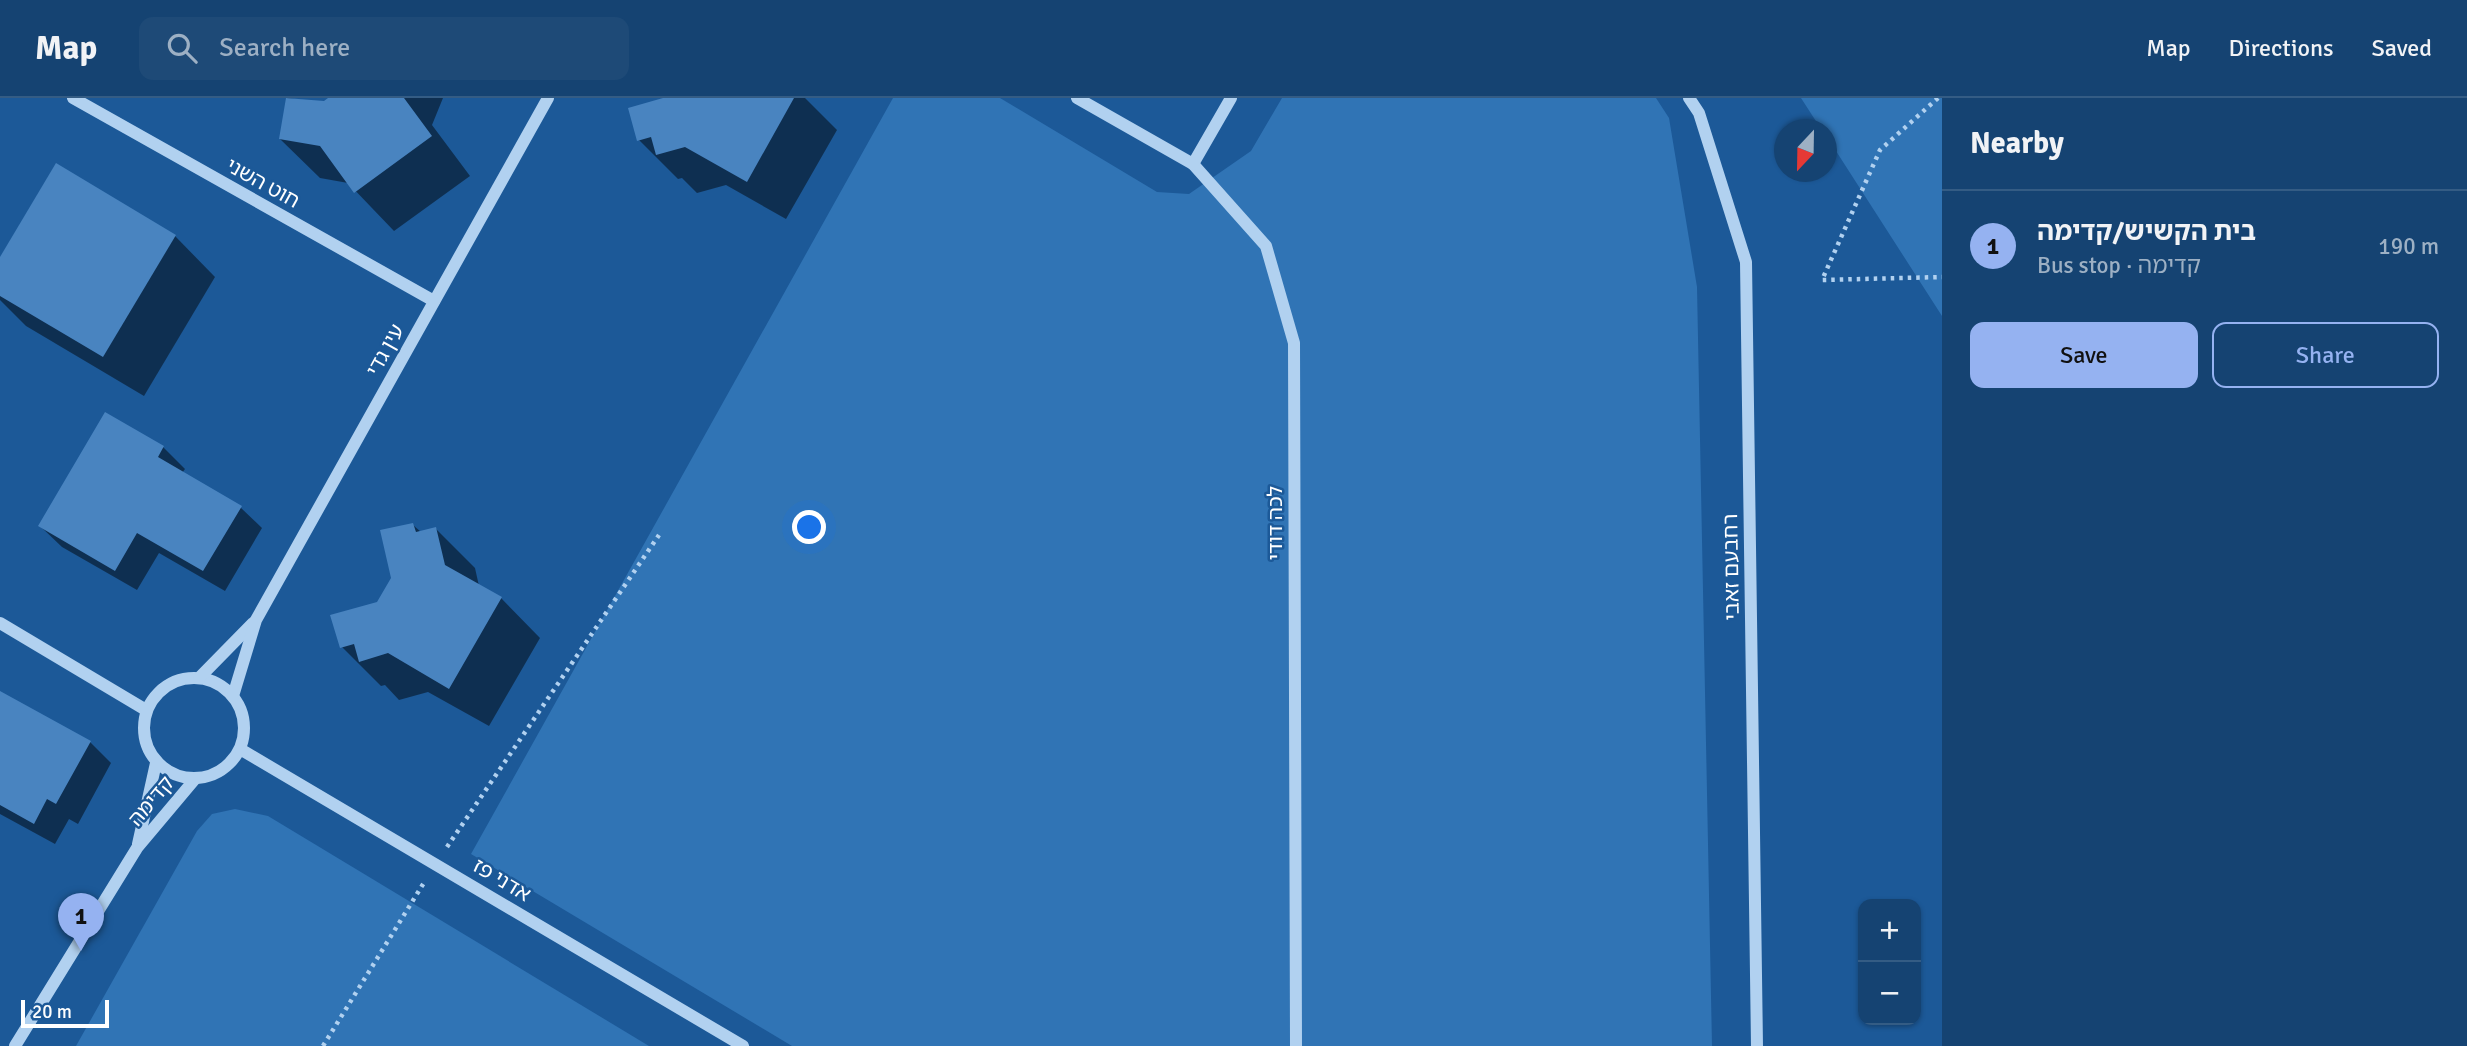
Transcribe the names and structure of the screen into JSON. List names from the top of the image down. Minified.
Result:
{"streets":{"street":["חוט השני","עין גדי","לכה דודי","רחבעם זאבי","קדימה","אדני פז"]},"crossings":[["חוט השני","עין גדי"],["עין גדי","קדימה"],["עין גדי","אדני פז"],["קדימה","אדני פז"]],"scale_bar":"20 m","north":"bottom","page":{"header":"Map","search":"Search here","nav":["Map","Directions","Saved"],"heading":"Nearby","list":[{"mark":"1","name":"בית הקשיש/קדימה","note":"Bus stop · קדימה","value":"190 m"}],"buttons":["Save","Share"],"pins":"1","map_buttons":["+","−"],"scale":"20 m"}}
